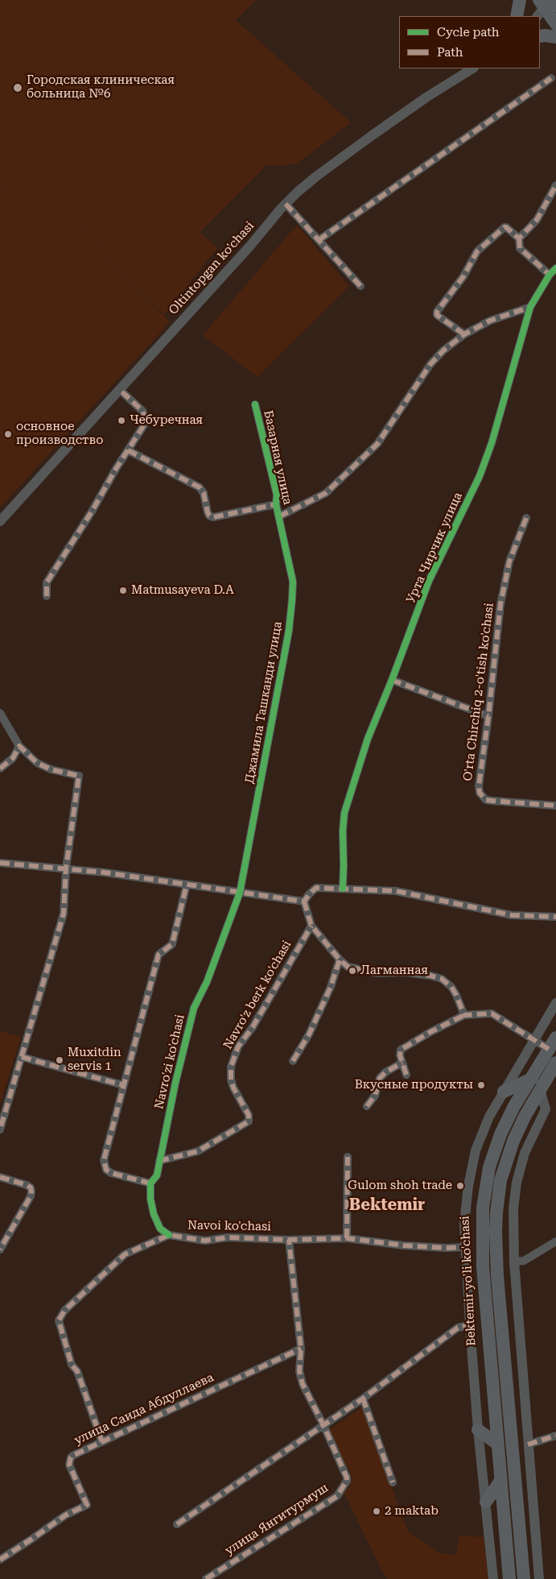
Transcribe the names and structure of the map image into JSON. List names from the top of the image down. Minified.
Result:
{"streets":{"highway":["Bektemir yo'li ko'chasi"],"street":["Oltintopgan ko'chasi","Базарная улица","Урта Чирчик улица","O'rta Chirchiq 2-o'tish ko'chasi","Джамила Ташканди улица","Navro'z berk ko'chasi","Navro'zi ko'chasi","Navoi ko'chasi","улица Саида Абдуллаева","улица Янгитурмуш"]},"crossings":[["Базарная улица","Джамила Ташканди улица"],["Джамила Ташканди улица","Navro'zi ko'chasi"],["Navro'z berk ko'chasi","Navro'zi ko'chasi"],["Navro'zi ko'chasi","Navoi ko'chasi"],["Navoi ko'chasi","Bektemir yo'li ko'chasi"],["Navoi ko'chasi","улица Янгитурмуш"],["улица Саида Абдуллаева","улица Янгитурмуш"]],"districts":["Bektemir"],"places":["Городская клиническая больница №6","Чебуречная","основное производство","Matmusayeva D.A","Лагманная","Muxitdin servis 1","Вкусные продукты","Gulom shoh trade","2 maktab"],"legend":["Cycle path","Path"]}
